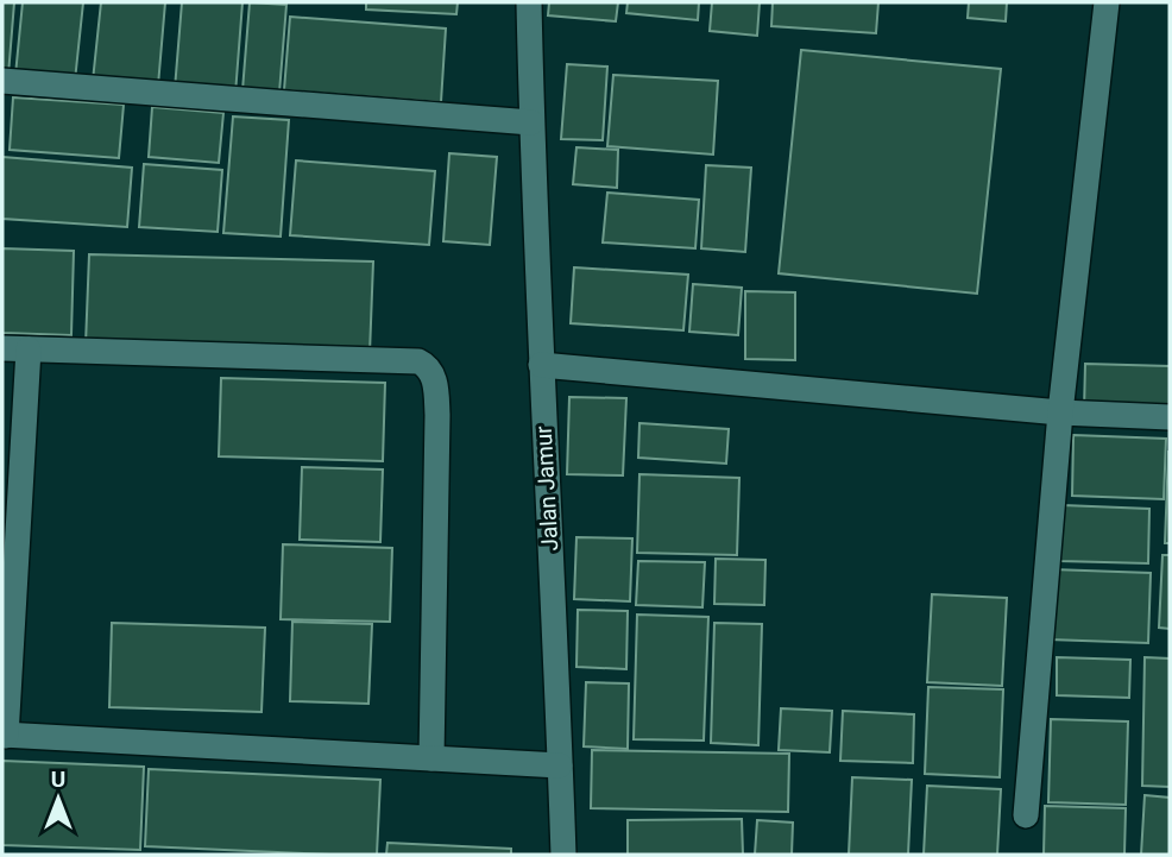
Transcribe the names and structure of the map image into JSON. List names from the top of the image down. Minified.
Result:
{"streets":{"street":["Jalan Jamur"]},"north":"top"}
